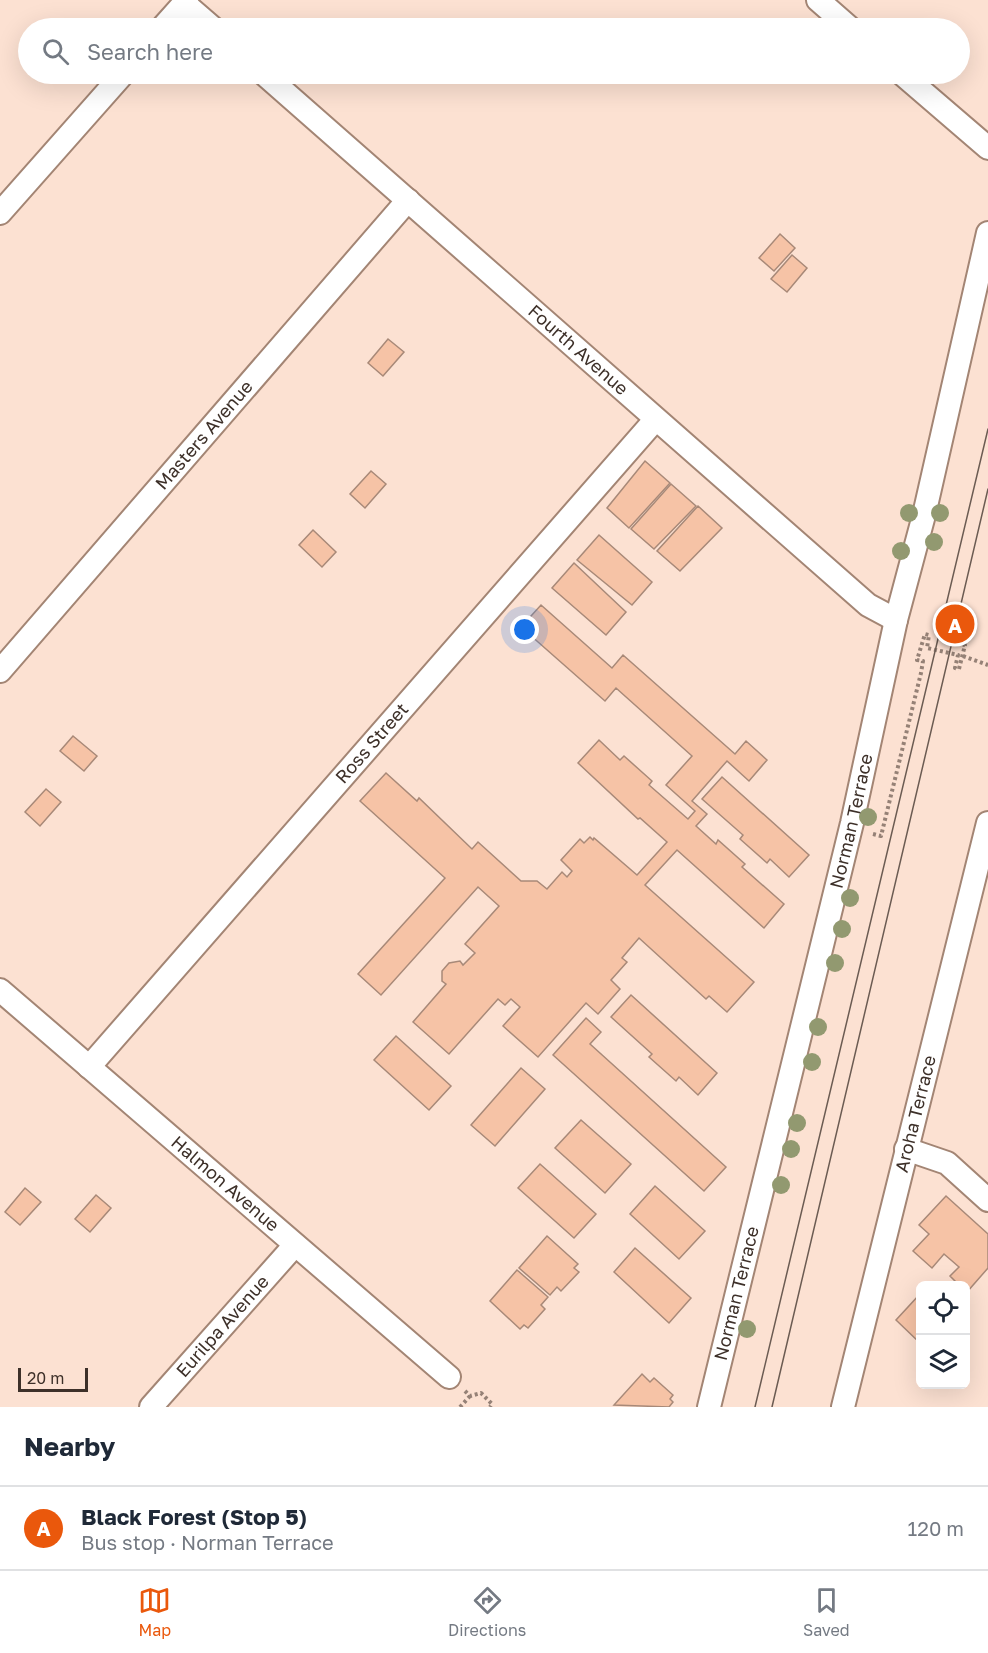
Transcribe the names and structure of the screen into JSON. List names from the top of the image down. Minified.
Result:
{"streets":{"street":["Fourth Avenue","Masters Avenue","Ross Street","Norman Terrace","Aroha Terrace","Halmon Avenue","Eurilpa Avenue"]},"crossings":[["Fourth Avenue","Masters Avenue"],["Fourth Avenue","Ross Street"],["Fourth Avenue","Norman Terrace"],["Ross Street","Halmon Avenue"],["Halmon Avenue","Eurilpa Avenue"]],"scale_bar":"20 m","page":{"search":"Search here","pins":"A","scale":"20 m","heading":"Nearby","list":[{"mark":"A","name":"Black Forest (Stop 5)","note":"Bus stop · Norman Terrace","value":"120 m"}],"nav":["Map","Directions","Saved"]}}
